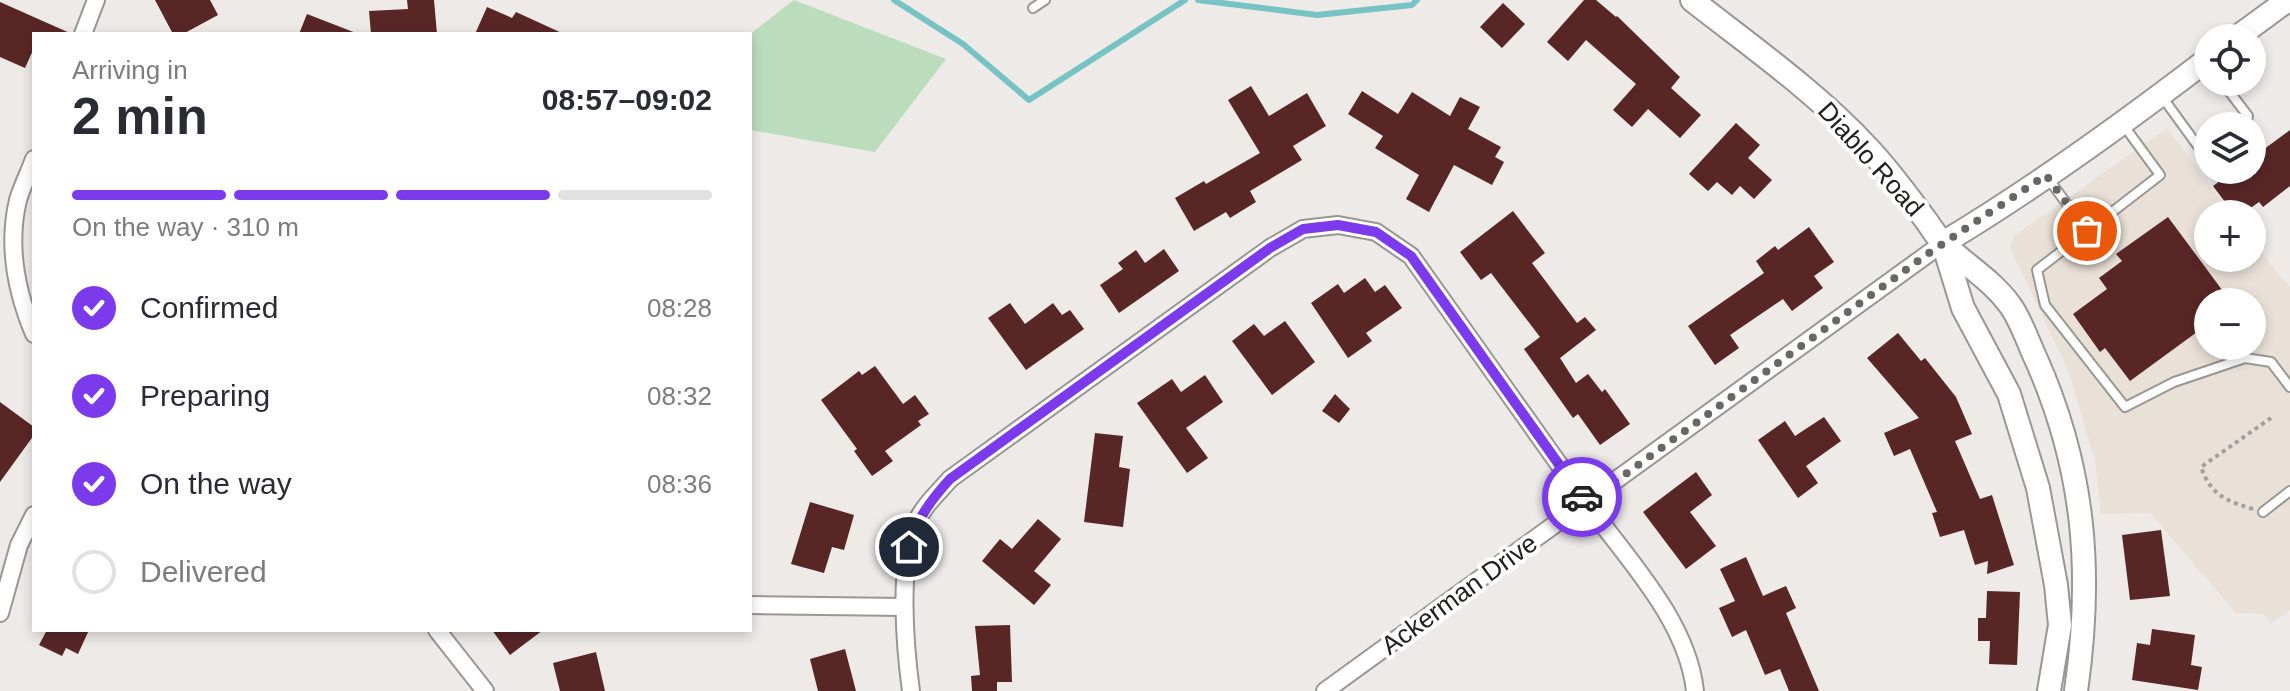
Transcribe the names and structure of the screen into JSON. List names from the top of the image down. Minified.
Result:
{"streets":{"street":["Diablo Road","Ackerman Drive"]},"crossings":[["Diablo Road","Ackerman Drive"]],"page":{"map_buttons":["+","−"],"heading":["2 min","Arriving in","08:57–09:02"],"bar":"On the way · 310 m","list":[["Confirmed","08:28"],["Preparing","08:32"],["On the way","08:36"],"Delivered"]}}
